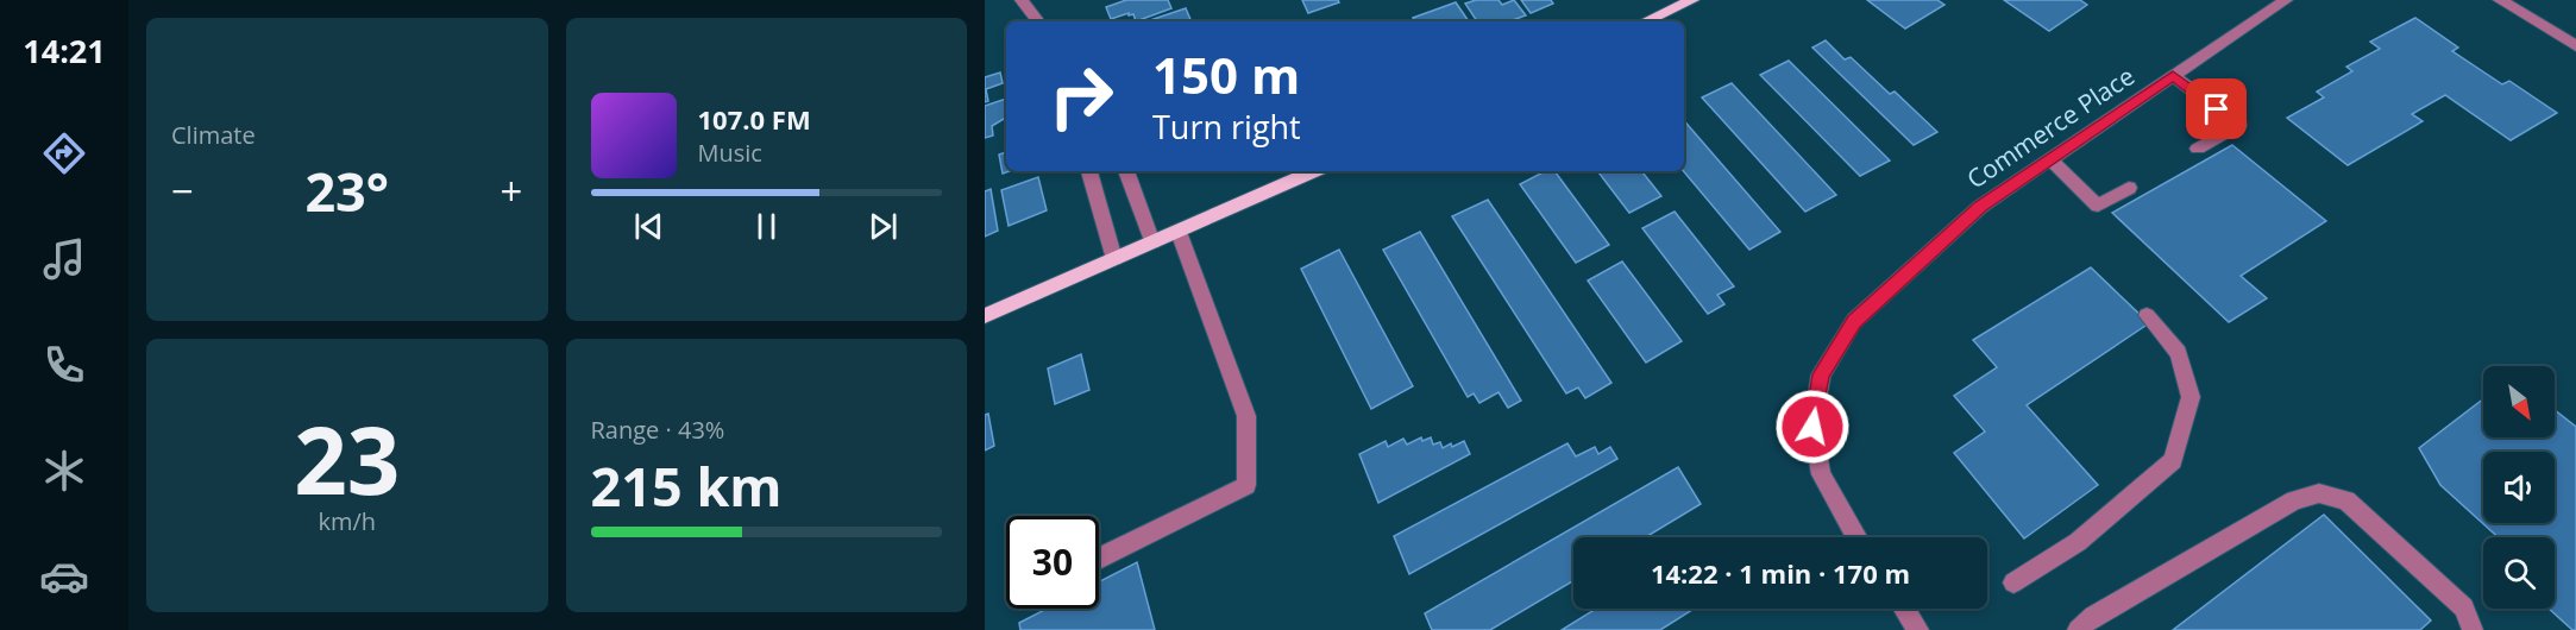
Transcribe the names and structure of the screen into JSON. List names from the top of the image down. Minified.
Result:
{"streets":{"street":["Commerce Place"]},"north":"bottom right","page":{"tabs":"14:21","tile":["Climate",["23","km/h"],["Range · 43%","215 km"]],"turn":["150 m","Turn right"],"song":["107.0 FM","Music"],"heat":["−","23°","+"],"limit":"30","trip":"14:22 · 1 min · 170 m"}}
